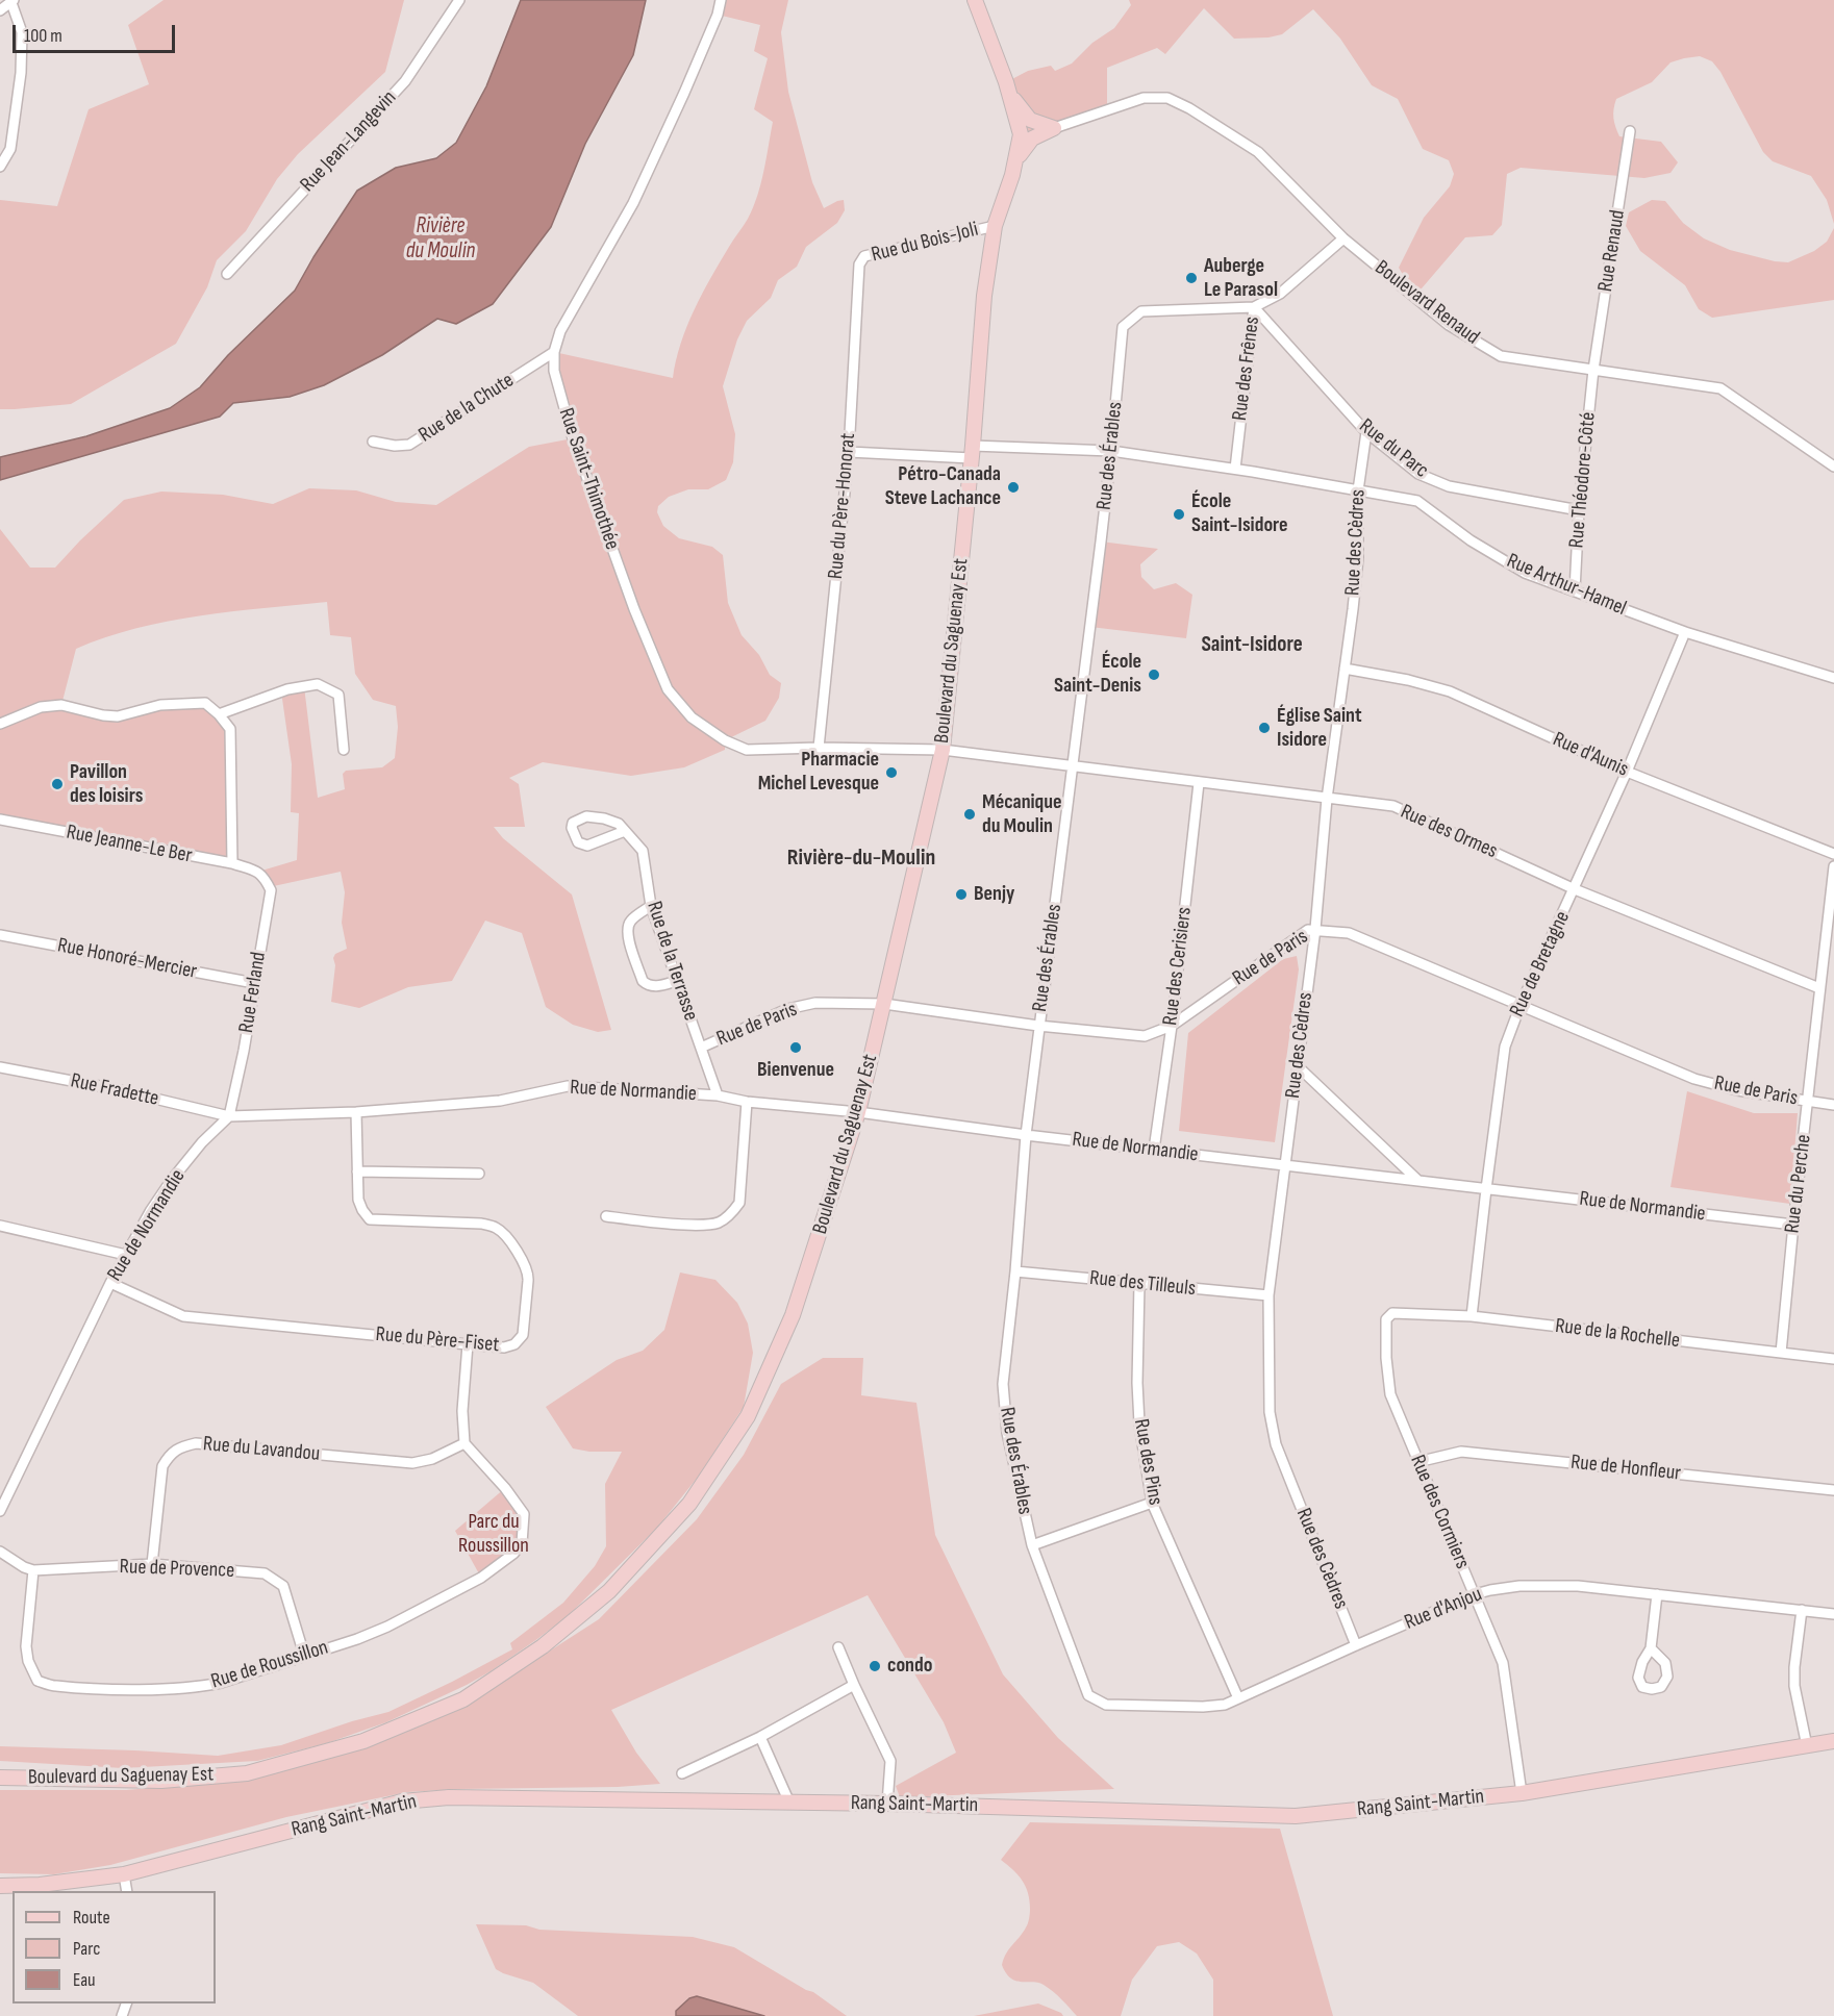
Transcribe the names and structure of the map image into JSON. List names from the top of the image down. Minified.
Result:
{"streets":{"main road":["Boulevard du Saguenay Est","Rang Saint-Martin"],"street":["Rue Jean-Langevin","Rue du Bois-Joli","Rue Renaud","Boulevard Renaud","Rue des Frênes","Rue de la Chute","Rue du Parc","Rue des Érables","Rue Saint-Thimothée","Rue Théodore-Côté","Rue du Père-Honorat","Rue des Cèdres","Rue Arthur-Hamel","Rue d'Aunis","Rue des Ormes","Rue Jeanne-Le Ber","Rue de Paris","Rue Honoré-Mercier","Rue de la Terrasse","Rue de Bretagne","Rue des Cerisiers","Rue Ferland","Rue Fradette","Rue de Normandie","Rue du Perche","Rue des Tilleuls","Rue de la Rochelle","Rue du Père-Fiset","Rue du Lavandou","Rue des Pins","Rue de Honfleur","Rue des Cormiers","Rue de Provence","Rue d'Anjou","Rue de Roussillon"]},"crossings":[["Rue du Bois-Joli","Rue du Père-Honorat"],["Rue du Bois-Joli","Boulevard du Saguenay Est"],["Rue Renaud","Boulevard Renaud"],["Rue Renaud","Rue Théodore-Côté"],["Boulevard Renaud","Rue des Frênes"],["Boulevard Renaud","Rue Théodore-Côté"],["Rue des Frênes","Rue du Parc"],["Rue des Frênes","Rue des Érables"],["Rue des Frênes","Rue Arthur-Hamel"],["Rue de la Chute","Rue Saint-Thimothée"],["Rue du Parc","Rue des Érables"],["Rue du Parc","Rue Théodore-Côté"],["Rue du Parc","Rue des Cèdres"],["Rue des Érables","Rue Arthur-Hamel"],["Rue des Érables","Rue des Ormes"],["Rue des Érables","Rue de Paris"],["Rue des Érables","Rue de Normandie"],["Rue des Érables","Rue des Tilleuls"],["Rue des Érables","Rue d'Anjou"],["Rue Saint-Thimothée","Rue du Père-Honorat"],["Rue Saint-Thimothée","Boulevard du Saguenay Est"],["Rue Saint-Thimothée","Rue des Ormes"],["Rue Théodore-Côté","Rue Arthur-Hamel"],["Rue du Père-Honorat","Rue Arthur-Hamel"],["Rue des Cèdres","Rue Arthur-Hamel"],["Rue des Cèdres","Rue d'Aunis"],["Rue des Cèdres","Rue des Ormes"],["Rue des Cèdres","Rue de Paris"],["Rue des Cèdres","Rue de Normandie"],["Rue des Cèdres","Rue des Tilleuls"],["Rue des Cèdres","Rue d'Anjou"],["Rue Arthur-Hamel","Boulevard du Saguenay Est"],["Rue Arthur-Hamel","Rue de Bretagne"],["Boulevard du Saguenay Est","Rue des Ormes"],["Boulevard du Saguenay Est","Rue de Paris"],["Boulevard du Saguenay Est","Rue de Normandie"],["Rue d'Aunis","Rue de Bretagne"],["Rue des Ormes","Rue de Bretagne"],["Rue des Ormes","Rue des Cerisiers"],["Rue des Ormes","Rue du Perche"],["Rue Jeanne-Le Ber","Rue Ferland"],["Rue de Paris","Rue de la Terrasse"],["Rue de Paris","Rue de Bretagne"],["Rue de Paris","Rue des Cerisiers"],["Rue de Paris","Rue du Perche"],["Rue Honoré-Mercier","Rue Ferland"],["Rue de la Terrasse","Rue de Normandie"],["Rue de Bretagne","Rue de Normandie"],["Rue de Bretagne","Rue de la Rochelle"],["Rue des Cerisiers","Rue de Normandie"],["Rue Ferland","Rue Fradette"],["Rue Ferland","Rue de Normandie"],["Rue Fradette","Rue de Normandie"],["Rue de Normandie","Rue du Perche"],["Rue de Normandie","Rue du Père-Fiset"],["Rue du Perche","Rue de la Rochelle"],["Rue des Tilleuls","Rue des Pins"],["Rue de la Rochelle","Rue des Cormiers"],["Rue du Lavandou","Rue de Provence"],["Rue du Lavandou","Rue de Roussillon"],["Rue des Pins","Rue d'Anjou"],["Rue de Honfleur","Rue des Cormiers"],["Rue des Cormiers","Rue d'Anjou"],["Rue des Cormiers","Rang Saint-Martin"],["Rue de Provence","Rue de Roussillon"]],"districts":["Saint-Isidore","Rivière-du-Moulin"],"water":["Rivière du Moulin"],"parks":["Parc du Roussillon"],"places":["Auberge Le Parasol","Pétro-Canada Steve Lachance","École Saint-Isidore","École Saint-Denis","Église Saint Isidore","Pharmacie Michel Levesque","Pavillon des loisirs","Mécanique du Moulin","Benjy","Bienvenue","condo"],"legend":["Route","Parc","Eau"],"scale_bar":"100 m"}
